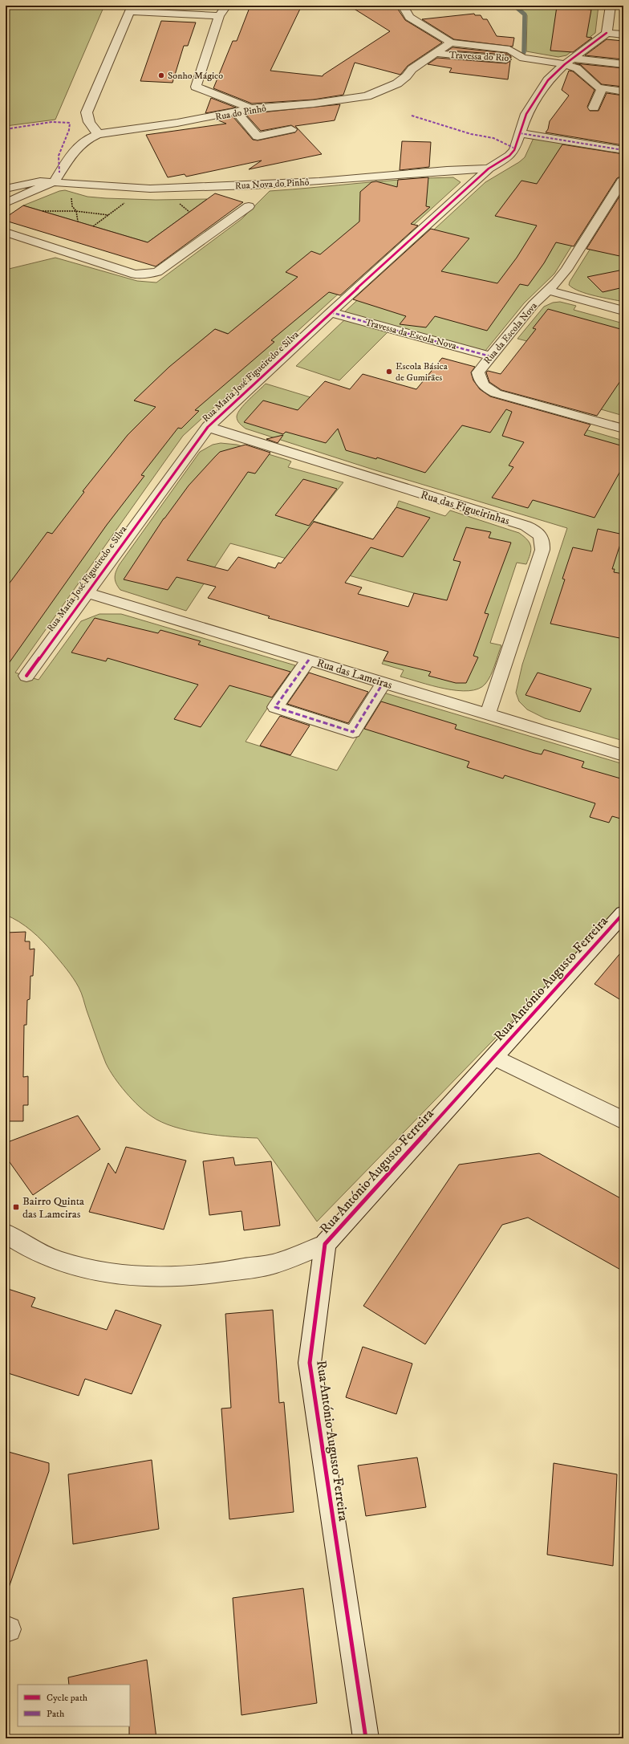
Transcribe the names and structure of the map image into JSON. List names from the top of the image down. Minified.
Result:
{"streets":{"street":["Travessa do Rio","Rua do Pinhô","Rua Nova do Pinhô","Rua da Escola Nova","Travessa da Escola Nova","Rua Maria José Figueiredo e Silva","Rua das Figueirinhas","Rua das Lameiras","Rua António Augusto Ferreira"]},"crossings":[["Travessa do Rio","Rua do Pinhô"],["Rua do Pinhô","Rua Nova do Pinhô"],["Rua Nova do Pinhô","Rua Maria José Figueiredo e Silva"],["Rua da Escola Nova","Travessa da Escola Nova"],["Travessa da Escola Nova","Rua Maria José Figueiredo e Silva"],["Rua Maria José Figueiredo e Silva","Rua das Figueirinhas"],["Rua Maria José Figueiredo e Silva","Rua das Lameiras"],["Rua das Figueirinhas","Rua das Lameiras"]],"places":{"other":["Sonho Mágico","Escola Básica de Gumirães"],"transit":["Bairro Quinta das Lameiras"]},"legend":["Cycle path","Path"]}
